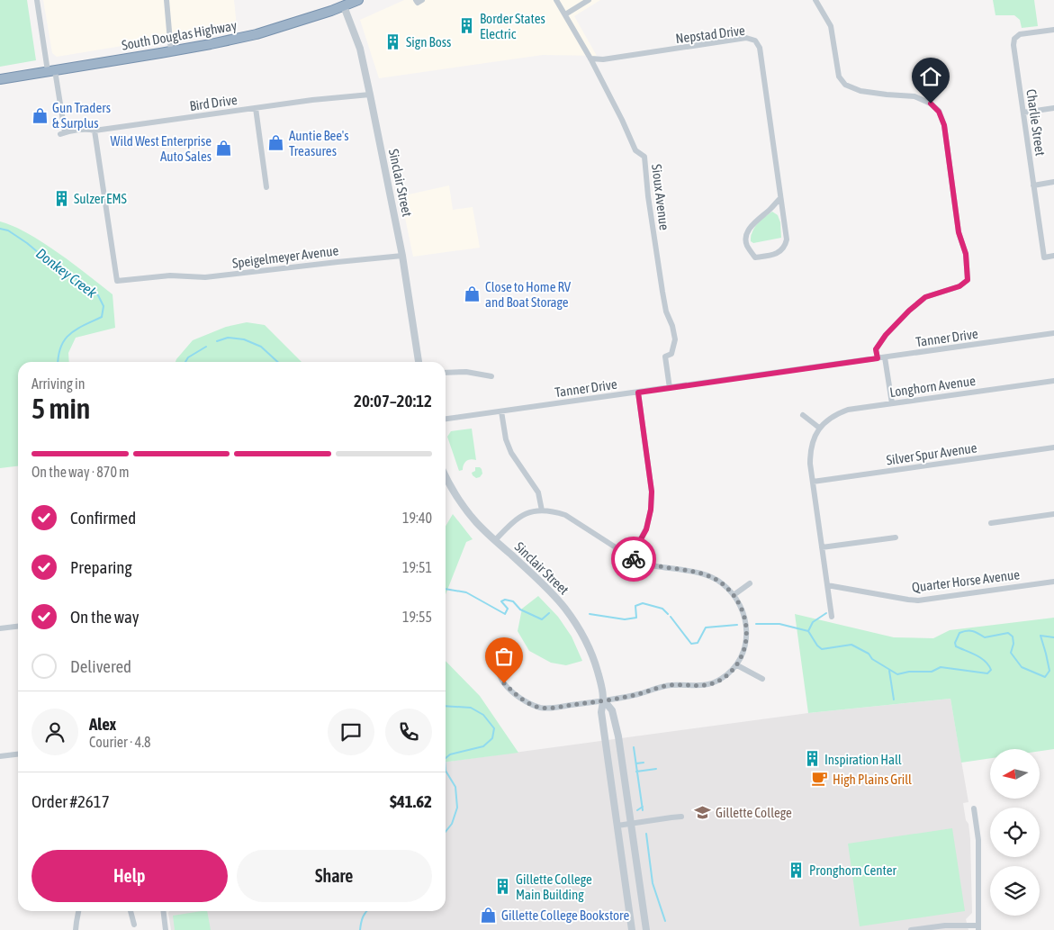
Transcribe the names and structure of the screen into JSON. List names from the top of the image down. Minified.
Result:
{"streets":{"highway":["South Douglas Highway"],"street":["Nepstad Drive","Bird Drive","Charlie Street","Sinclair Street","Sioux Avenue","Speigelmeyer Avenue","Tanner Drive","Longhorn Avenue","Silver Spur Avenue","Quarter Horse Avenue"]},"crossings":[["Nepstad Drive","Sioux Avenue"],["South Douglas Highway","Bird Drive"],["South Douglas Highway","Sinclair Street"],["Bird Drive","Sinclair Street"],["Bird Drive","Speigelmeyer Avenue"],["Sinclair Street","Speigelmeyer Avenue"],["Sioux Avenue","Tanner Drive"]],"water":["Donkey Creek"],"places":{"building":["Border States Electric","Sign Boss","Sulzer EMS","Inspiration Hall","Pronghorn Center","Gillette College Main Building"],"shop":["Gun Traders & Surplus","Auntie Bee's Treasures","Wild West Enterprise Auto Sales","Close to Home RV and Boat Storage","Gillette College Bookstore"],"cafe":["High Plains Grill"],"school or university":["Gillette College"]},"north":"left","page":{"heading":["5 min","Arriving in","20:07–20:12"],"panel":["Alex","Courier · 4.8","Order #2617","$41.62"],"bar":"On the way · 870 m","list":[["Confirmed","19:40"],["Preparing","19:51"],["On the way","19:55"],"Delivered"],"buttons":["Help","Share"]}}
